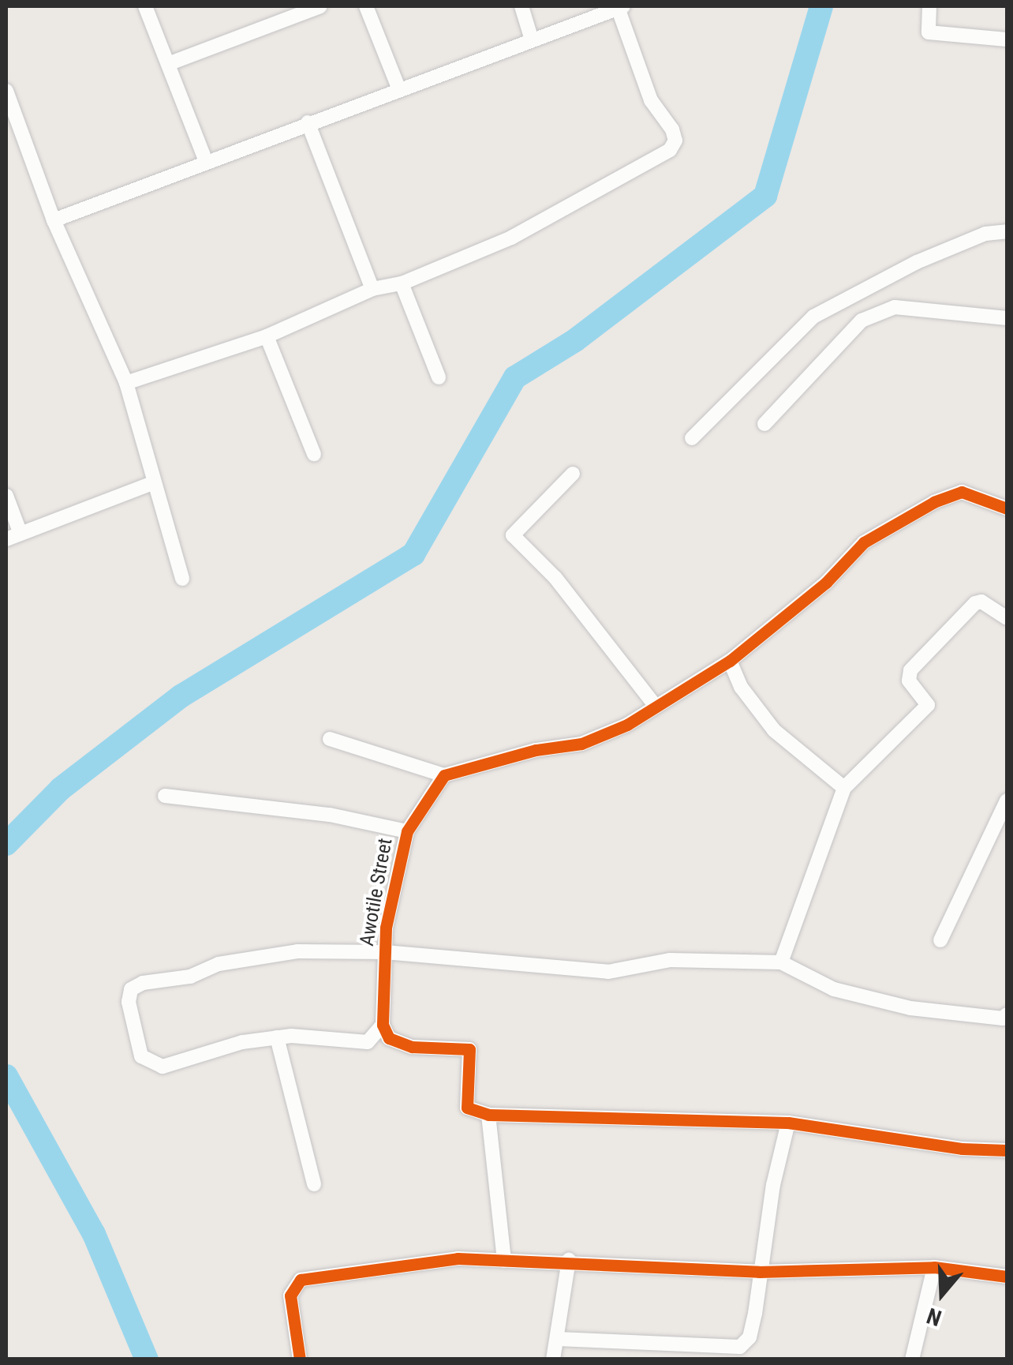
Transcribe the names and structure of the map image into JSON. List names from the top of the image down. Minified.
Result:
{"streets":{"street":["Awotile Street"]},"north":"bottom"}
